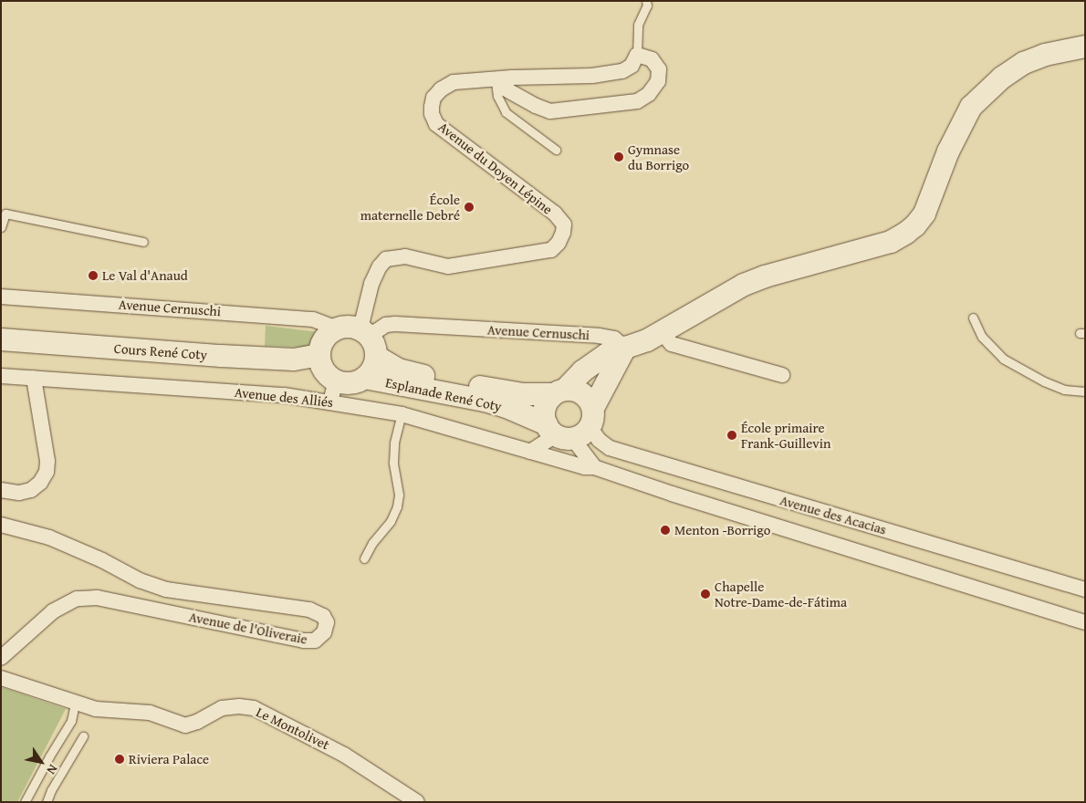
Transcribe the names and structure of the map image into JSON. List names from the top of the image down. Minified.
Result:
{"streets":{"street":["Avenue du Doyen Lépine","Avenue Cernuschi","Cours René Coty","Esplanade René Coty","Avenue des Alliés","Avenue des Acacias","Avenue de l'Oliveraie","Le Montolivet"]},"crossings":[["Avenue du Doyen Lépine","Avenue Cernuschi"],["Avenue du Doyen Lépine","Cours René Coty"],["Avenue du Doyen Lépine","Esplanade René Coty"],["Avenue du Doyen Lépine","Avenue des Alliés"],["Avenue Cernuschi","Cours René Coty"],["Avenue Cernuschi","Esplanade René Coty"],["Avenue Cernuschi","Avenue des Alliés"],["Cours René Coty","Esplanade René Coty"],["Cours René Coty","Avenue des Alliés"],["Esplanade René Coty","Avenue des Alliés"],["Esplanade René Coty","Avenue des Acacias"],["Avenue des Alliés","Avenue des Acacias"]],"places":["Gymnase du Borrigo","École maternelle Debré","Le Val d'Anaud","École primaire Frank-Guillevin","Menton -Borrigo","Chapelle Notre-Dame-de-Fátima","Riviera Palace"],"north":"bottom right"}
